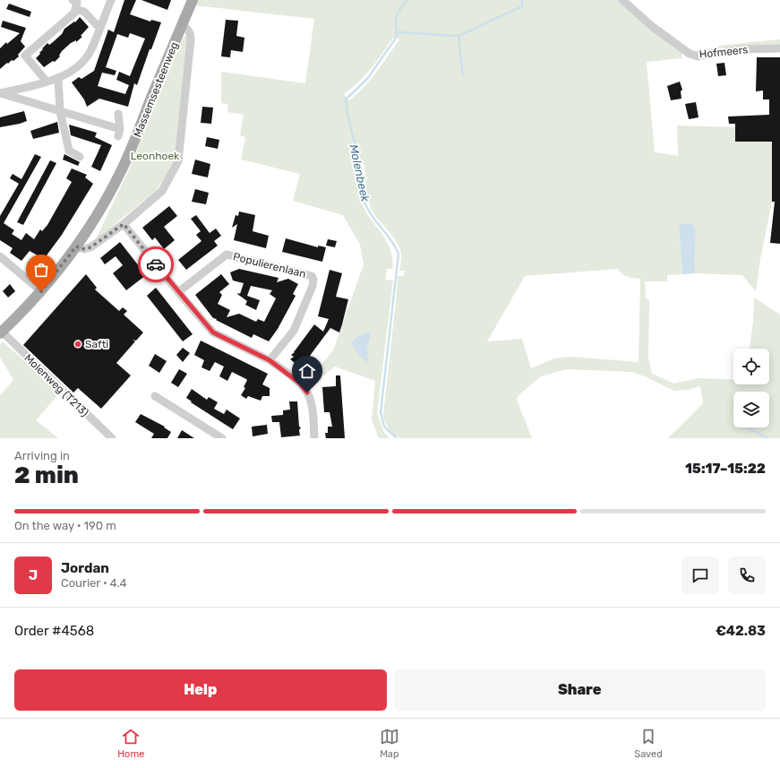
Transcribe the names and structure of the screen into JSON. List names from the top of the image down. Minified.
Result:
{"streets":{"main road":["Massemsesteenweg"],"street":["Hofmeers","Populierenlaan","Molenweg (T213)"]},"crossings":[["Massemsesteenweg","Molenweg (T213)"]],"water":["Molenbeek"],"parks":["Leonhoek"],"places":["Safti"],"page":{"heading":["2 min","Arriving in","15:17–15:22"],"panel":["Jordan","Courier · 4.4","Order #4568","€42.83"],"bar":"On the way · 190 m","round":"J","buttons":["Help","Share"],"tabs":["Home","Map","Saved"]}}
